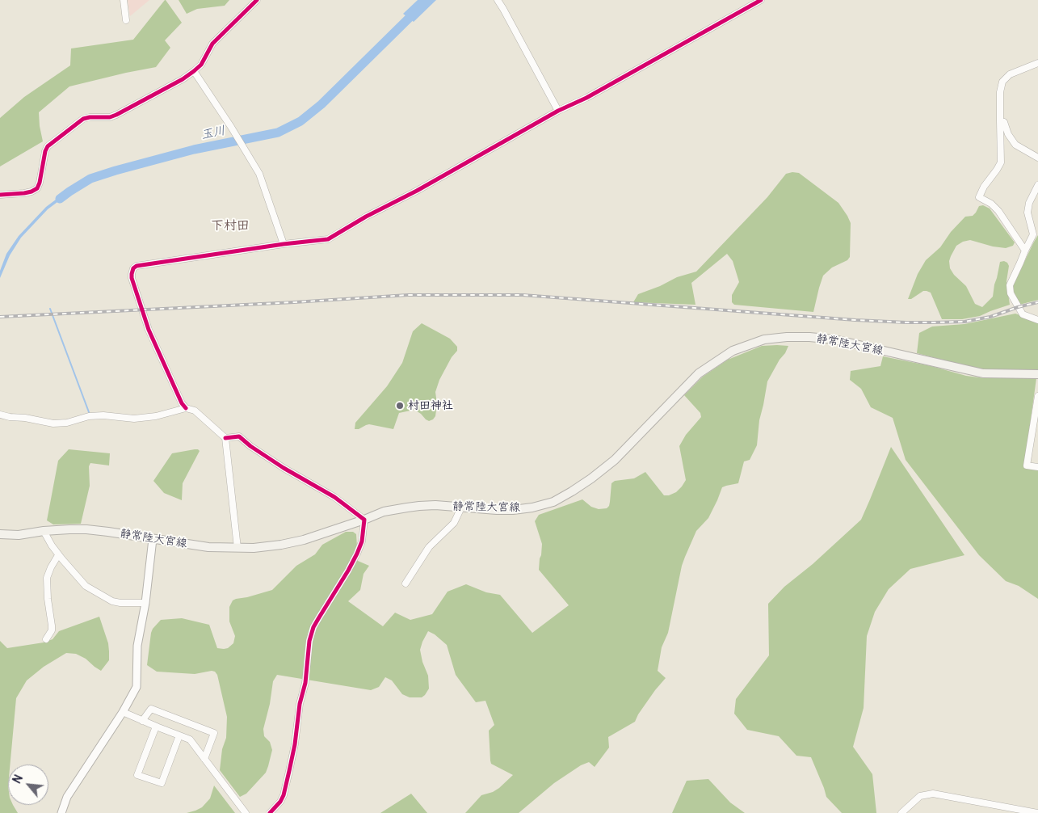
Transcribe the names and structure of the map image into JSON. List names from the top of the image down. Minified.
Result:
{"streets":{"main road":["静常陸大宮線"]},"districts":["下村田"],"water":["玉川"],"places":["村田神社"],"north":"top left"}
